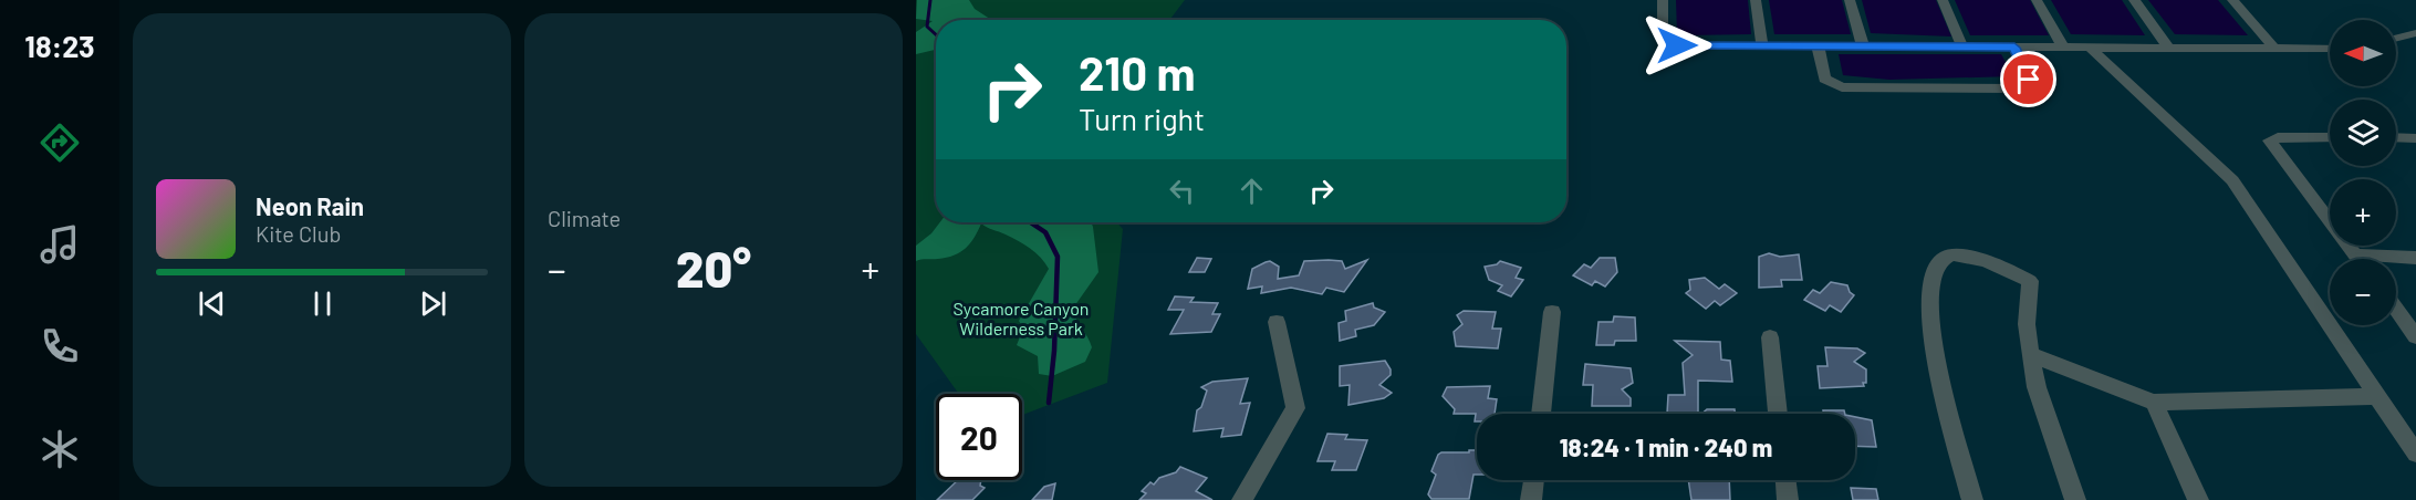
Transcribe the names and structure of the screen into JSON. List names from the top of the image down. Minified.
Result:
{"parks":["Sycamore Canyon Wilderness Park"],"north":"left","page":{"tabs":"18:23","tile":"Climate","map_buttons":["+","−"],"turn":["210 m","Turn right"],"song":["Neon Rain","Kite Club"],"heat":["−","20°","+"],"limit":"20","trip":"18:24 · 1 min · 240 m"}}
